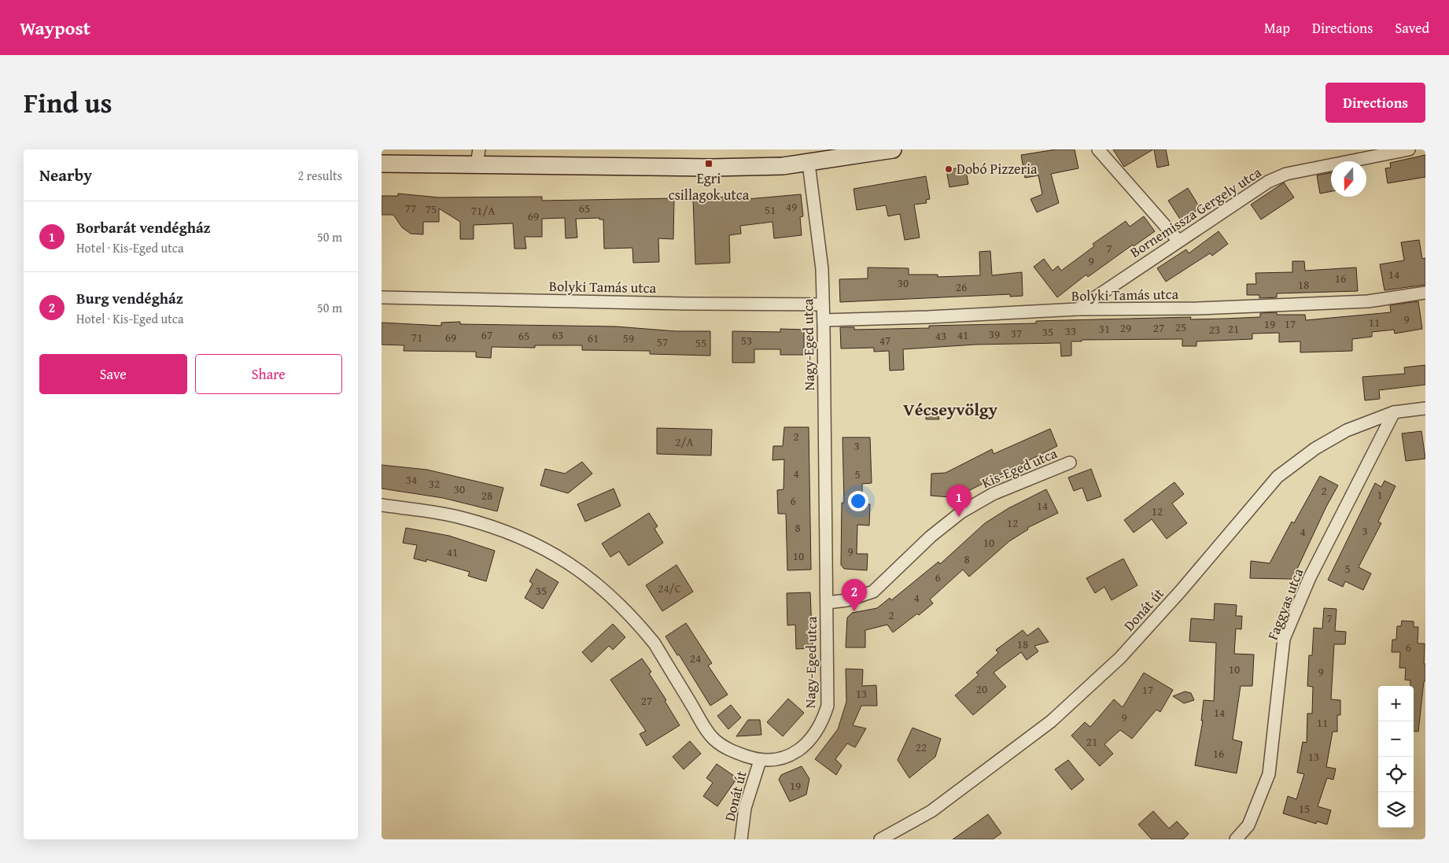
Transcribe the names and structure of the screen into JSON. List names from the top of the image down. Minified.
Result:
{"streets":{"street":["Bornemissza Gergely utca","Bolyki Tamás utca","Nagy-Eged utca","Kis-Eged utca","Faggyas utca","Donát út"]},"crossings":[["Bornemissza Gergely utca","Bolyki Tamás utca"],["Bolyki Tamás utca","Nagy-Eged utca"],["Nagy-Eged utca","Kis-Eged utca"],["Nagy-Eged utca","Donát út"],["Faggyas utca","Donát út"]],"districts":["Vécseyvölgy"],"places":{"transit":["Egri csillagok utca"],"other":["Dobó Pizzeria"]},"house_numbers":["49","77","65","75","51","71/A","69","7","9","14","16","30","18","26","9","11","19","17","25","29","27","31","21","23","33","35","37","39","67","63","41","65","43","71","69","61","59","53","47","57","55","2","2/A","3","4","5","34","32","30","2","1","28","6","14","12","12","8","3","4","10","9","41","10","8","5","6","24/C","35","4","2","7","18","6","24","10","9","20","17","13","27","14","9","11","21","22","16","13","19","15"],"north":"bottom","page":{"header":"Waypost","nav":["Map","Directions","Saved"],"title":"Find us","buttons":["Directions",["Save","Share"]],"heading":["Nearby","2 results"],"list":[{"mark":"1","name":"Borbarát vendégház","note":"Hotel · Kis-Eged utca","value":"50 m"},{"mark":"2","name":"Burg vendégház","note":"Hotel · Kis-Eged utca","value":"50 m"}],"pins":["1","2"],"map_buttons":["+","−"]}}
